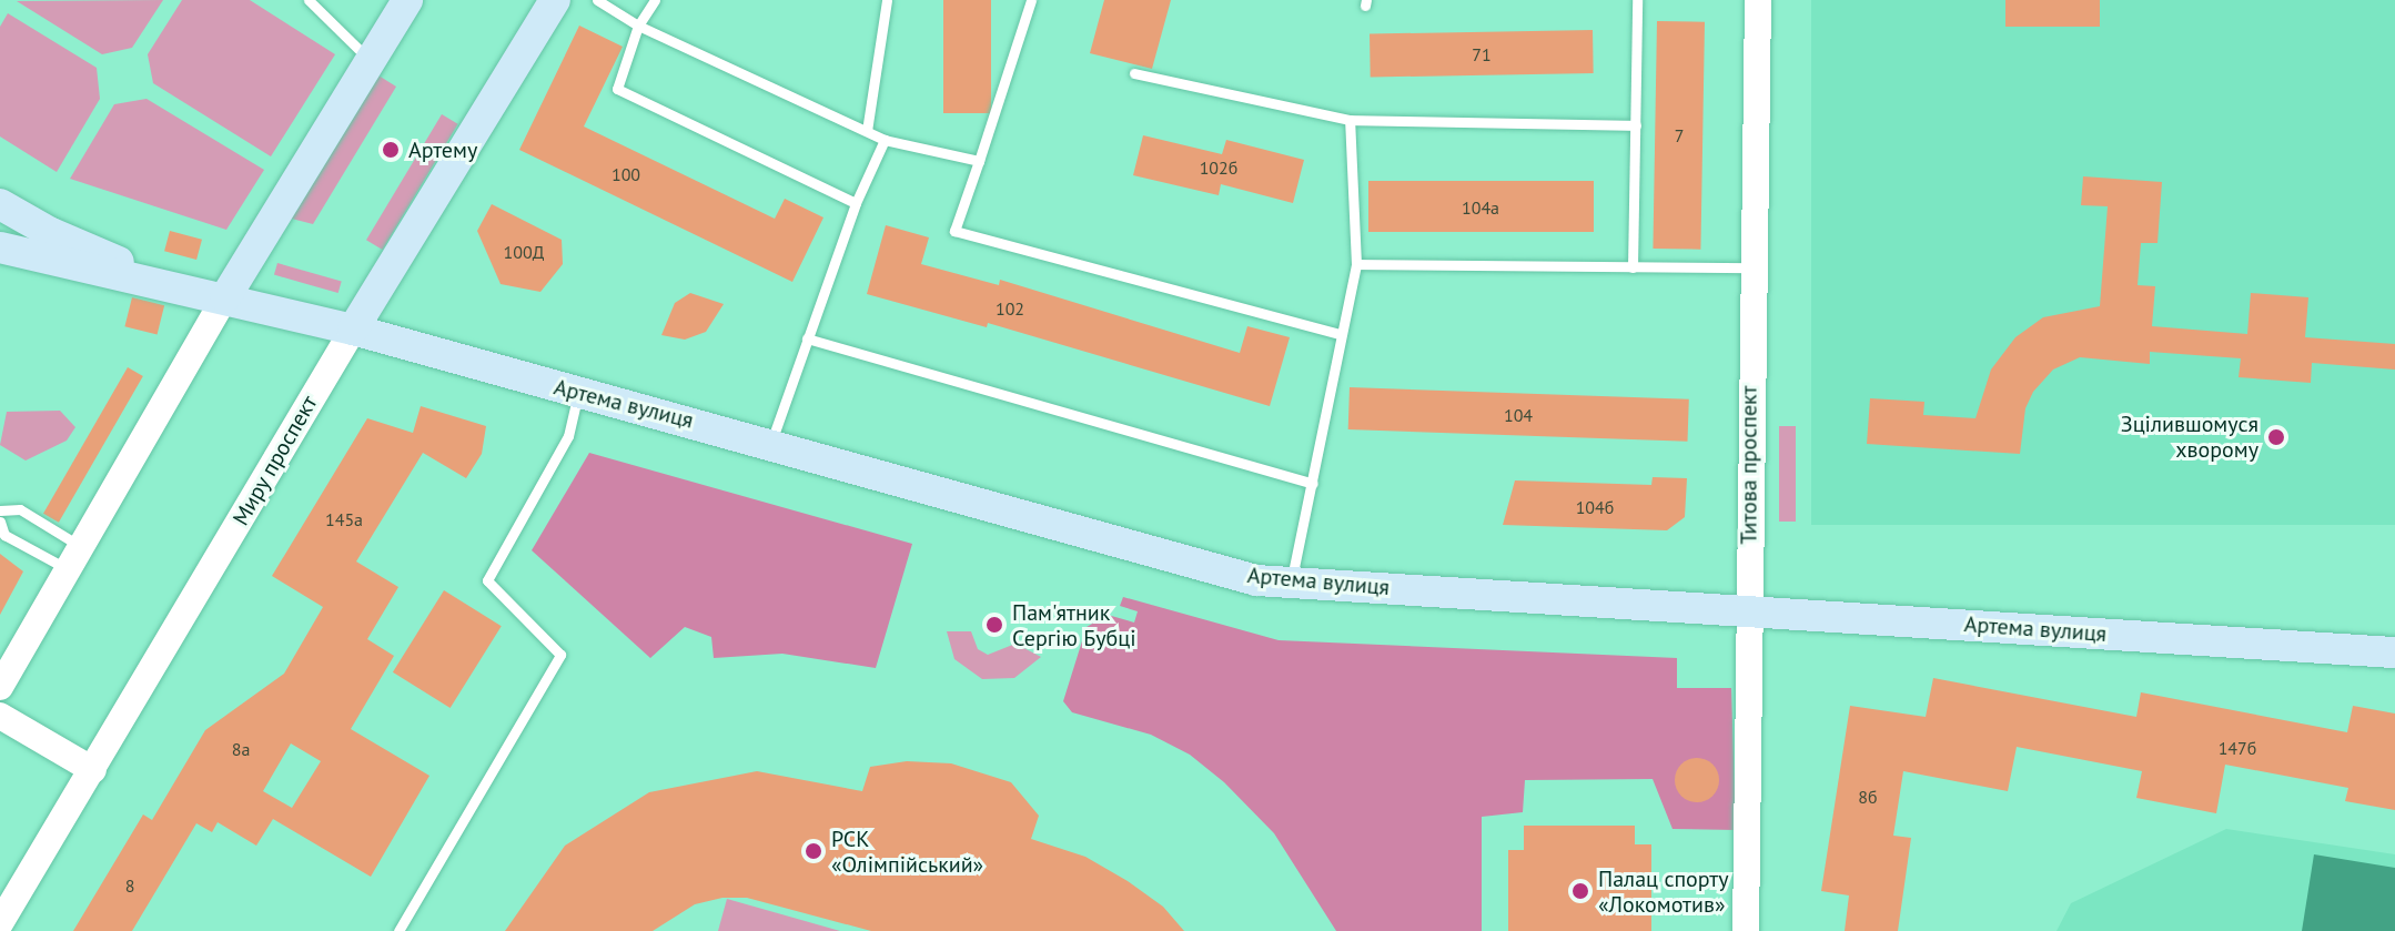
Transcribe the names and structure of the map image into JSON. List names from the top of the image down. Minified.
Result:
{"streets":{"main road":["Артема вулиця","Миру проспект","Титова проспект"]},"crossings":[["Артема вулиця","Миру проспект"],["Артема вулиця","Титова проспект"]],"places":["Артему","Зцілившомуся хворому","Пам'ятник Сергію Бубці","РСК «Олімпійський»","Палац спорту «Локомотив»"],"house_numbers":["71","7","102б","100","104а","100Д","102","104","104б","145а","147б","8а","8б","8"]}
